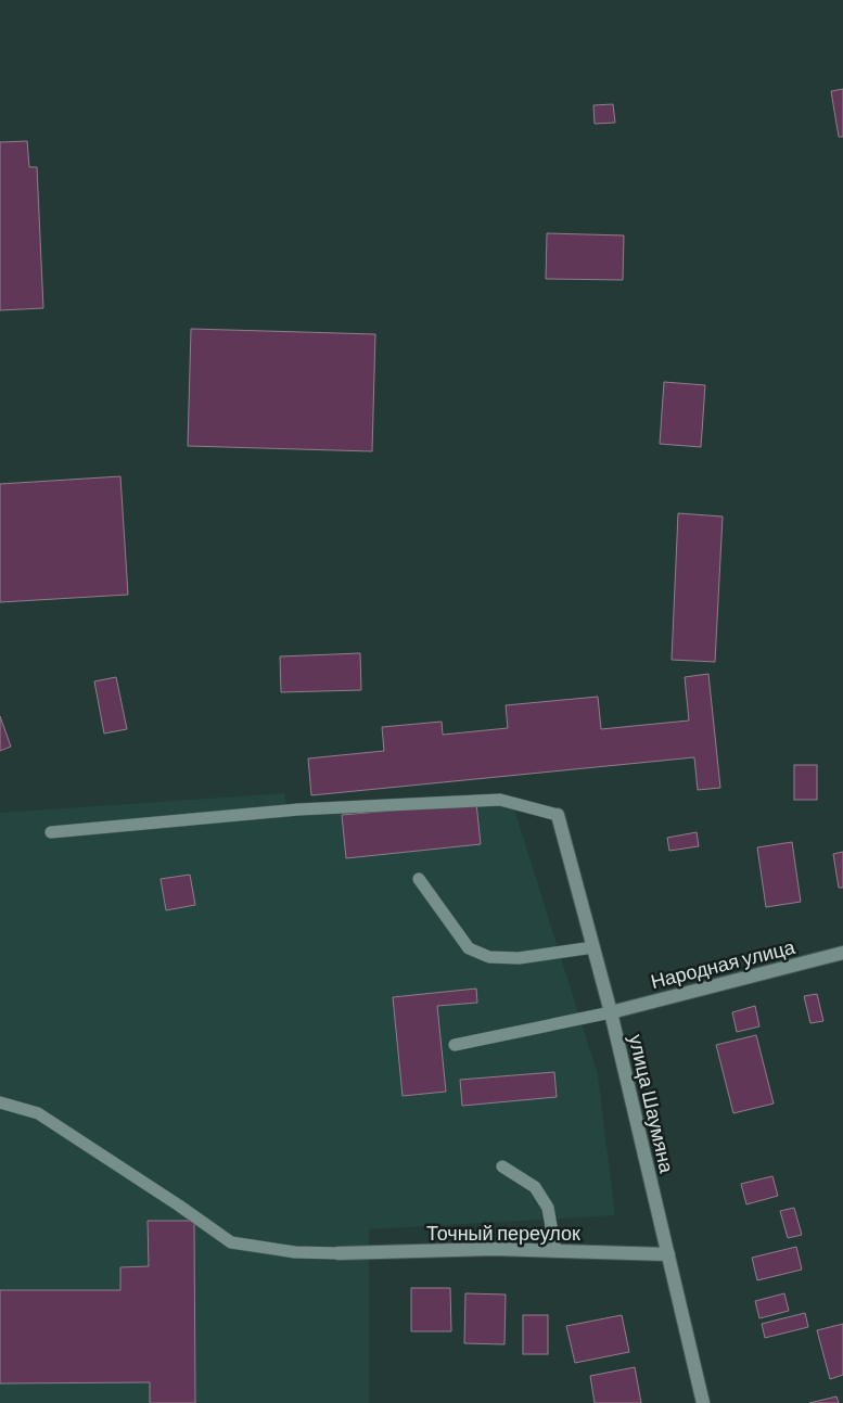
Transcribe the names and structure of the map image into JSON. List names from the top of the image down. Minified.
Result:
{"streets":{"street":["Народная улица","улица Шаумяна","Точный переулок"]},"crossings":[["Народная улица","улица Шаумяна"],["улица Шаумяна","Точный переулок"]]}
